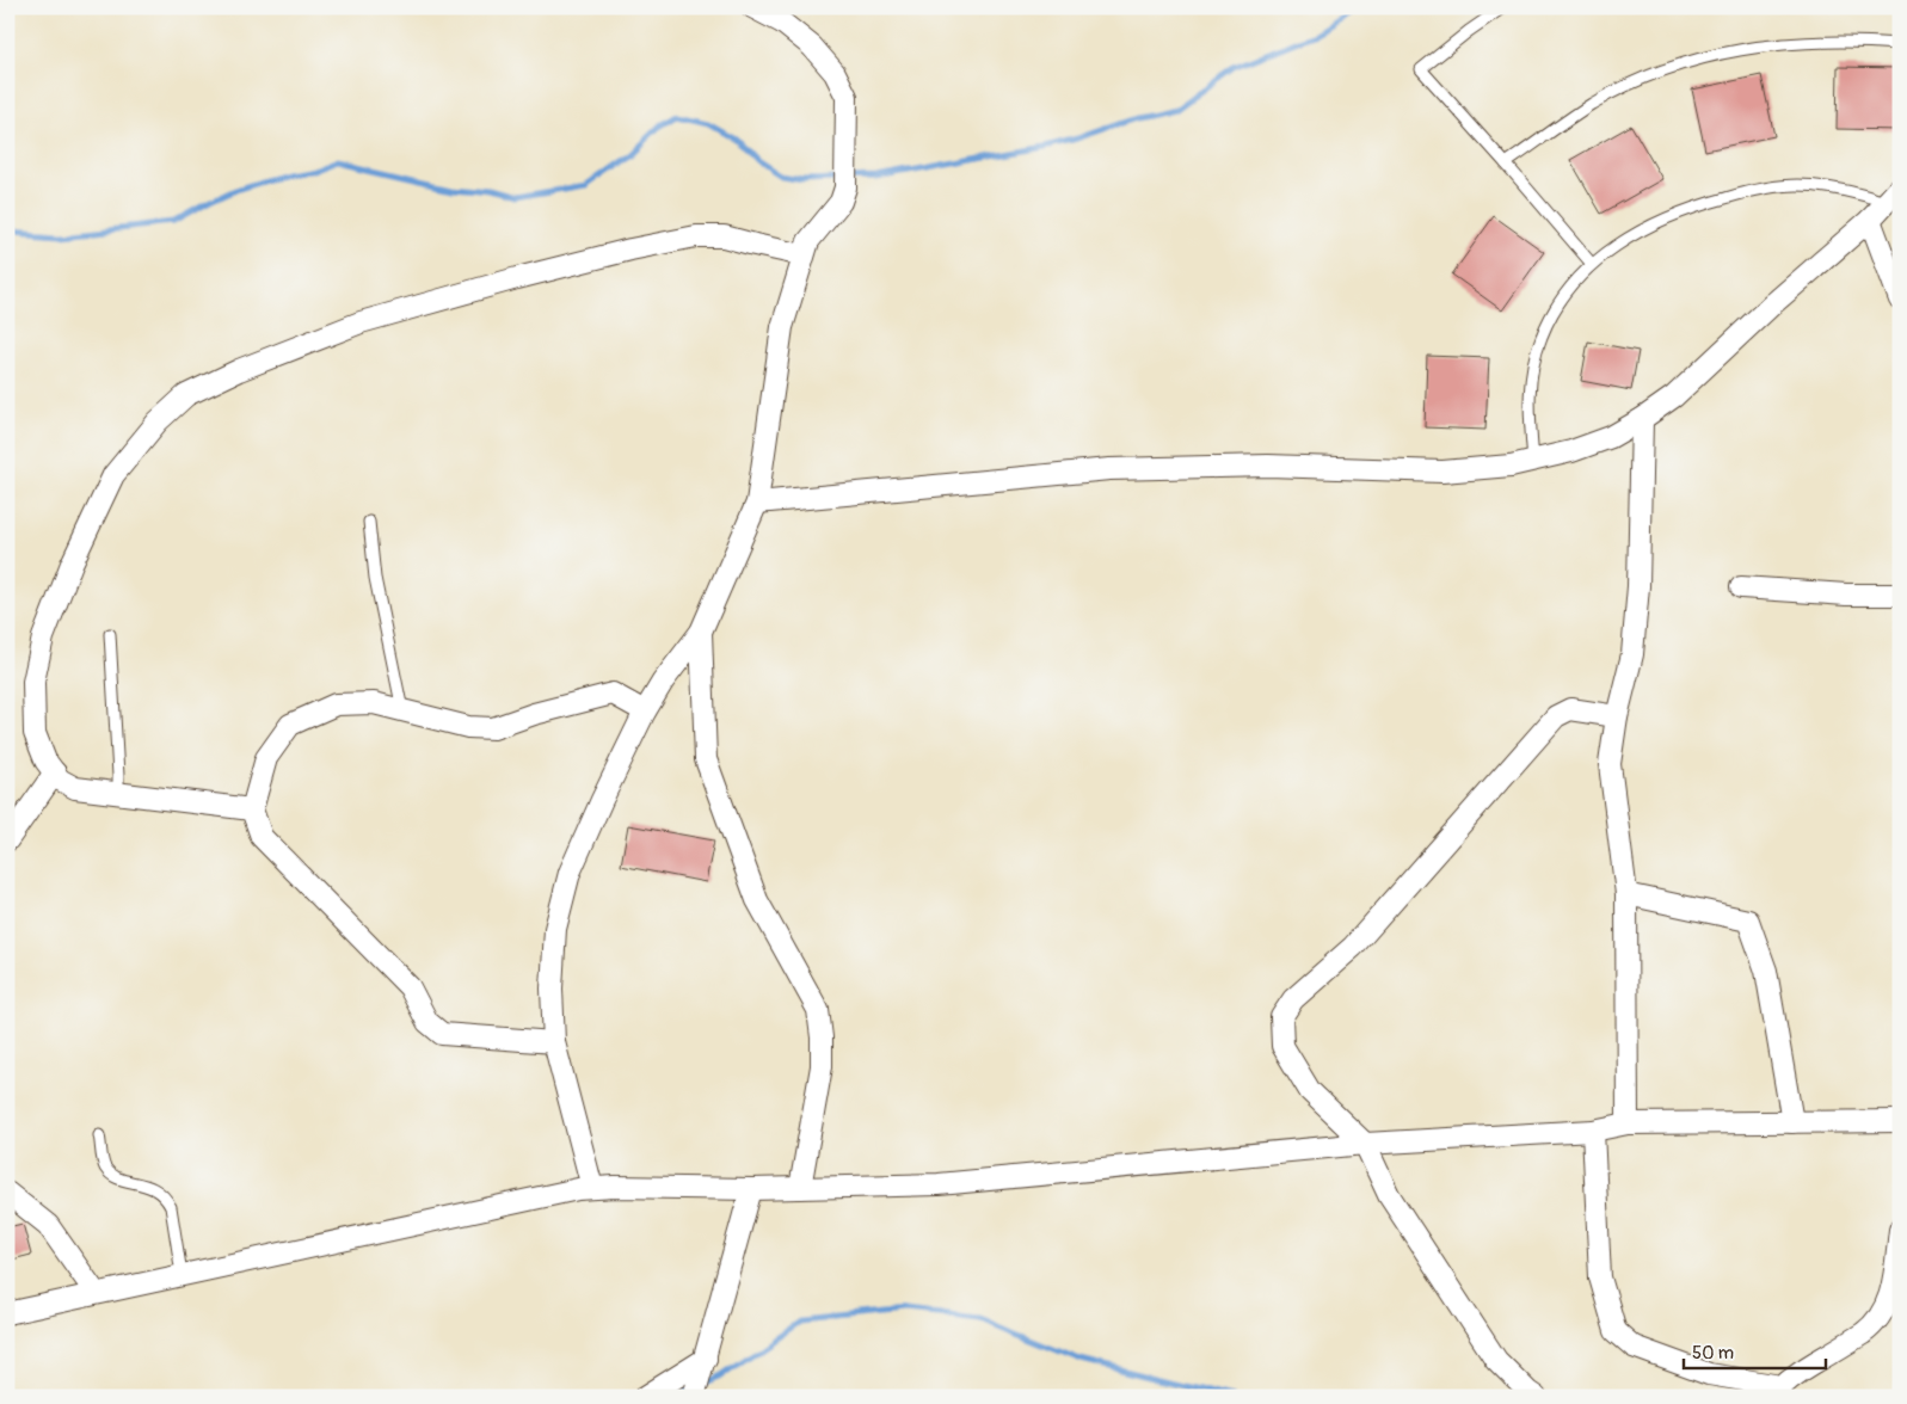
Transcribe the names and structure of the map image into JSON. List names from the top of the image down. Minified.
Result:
{"scale_bar":"50 m"}
